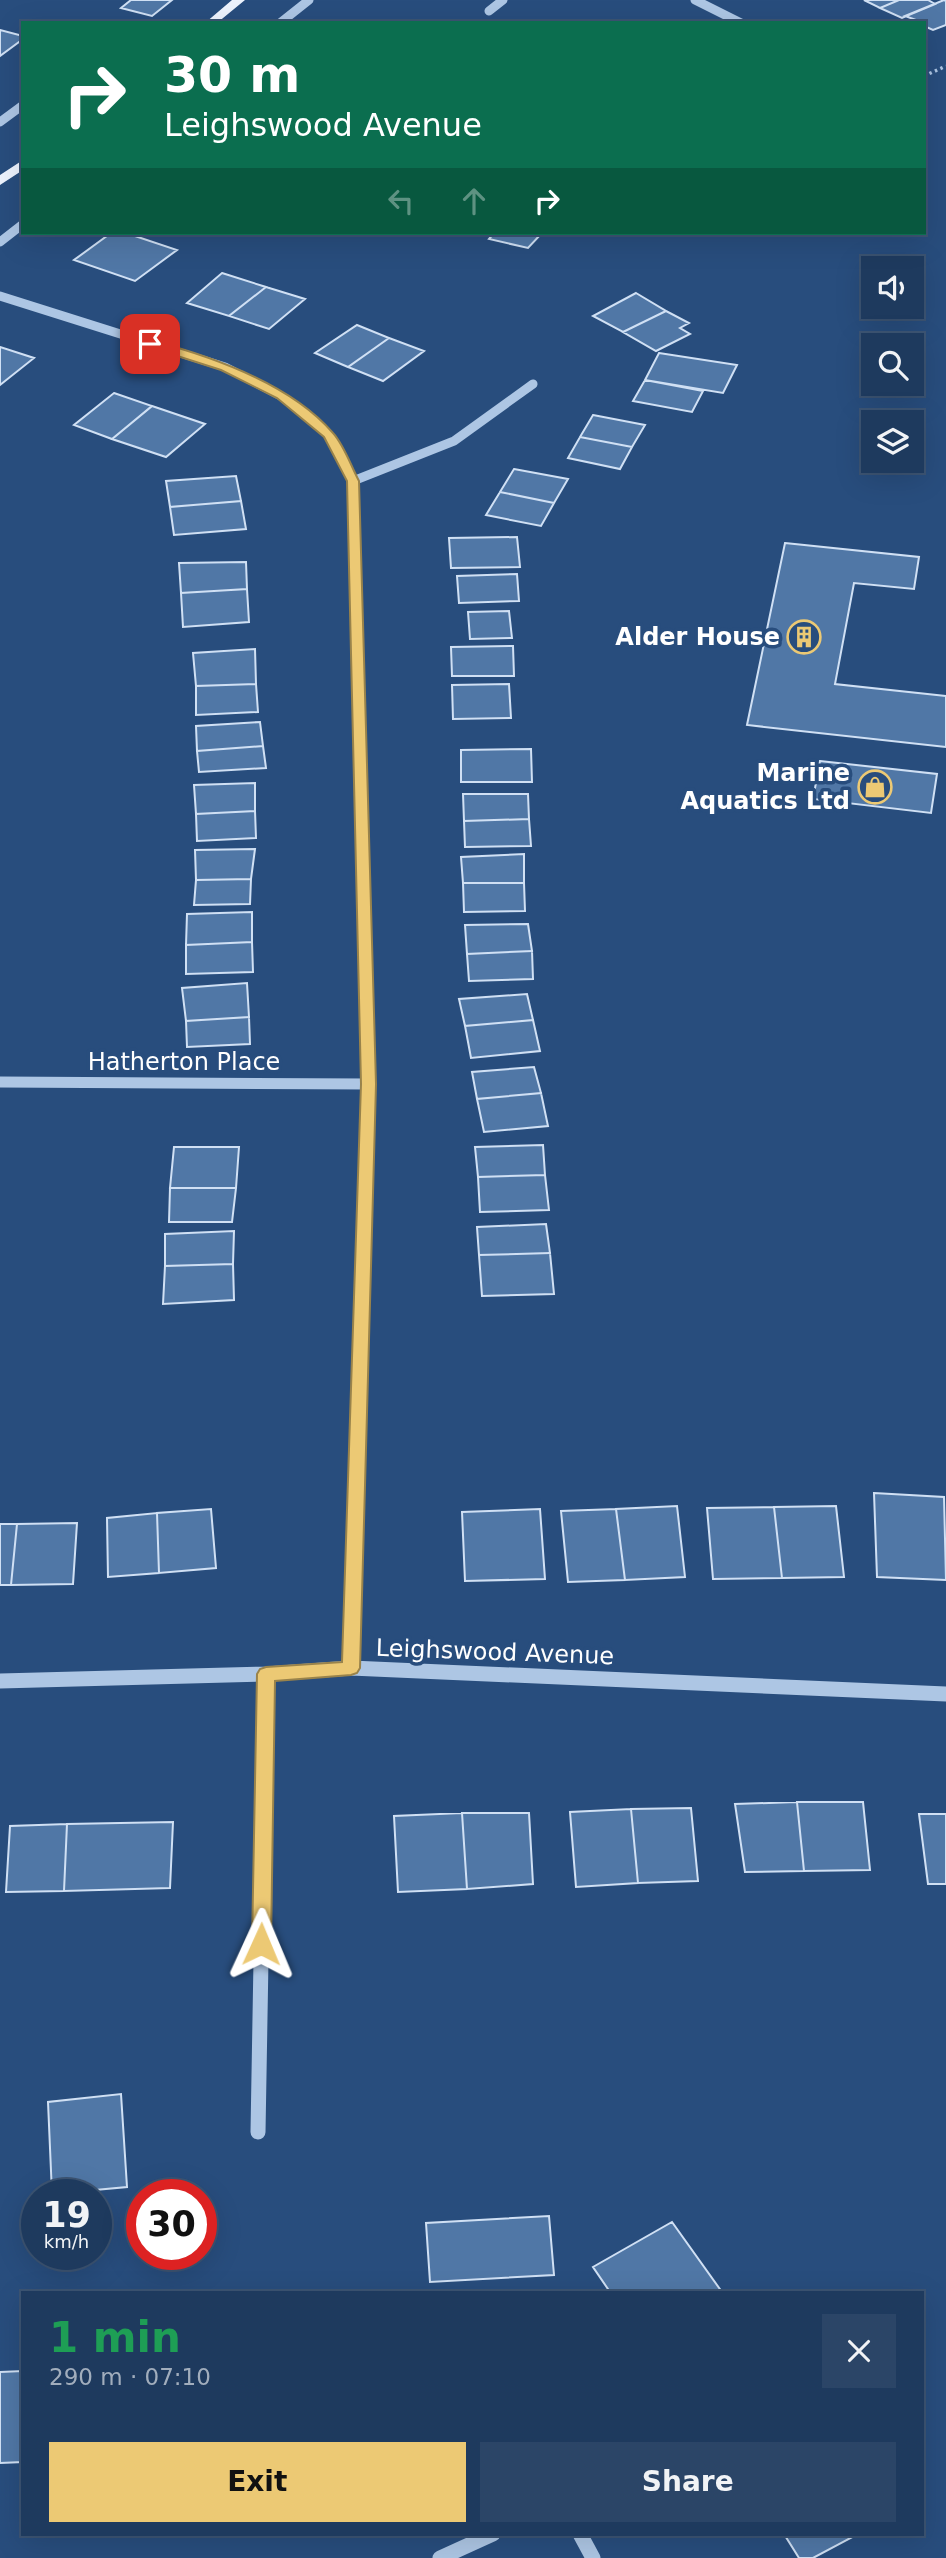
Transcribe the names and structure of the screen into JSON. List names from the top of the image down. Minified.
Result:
{"streets":{"street":["Hatherton Place","Leighswood Avenue"]},"places":{"building":["Alder House"],"shop":["Marine Aquatics Ltd"]},"page":{"turn":["30 m","Leighswood Avenue"],"speed":"19 km/h","limit":"30","heading":["1 min","290 m · 07:10"],"buttons":["Exit","Share"]}}
